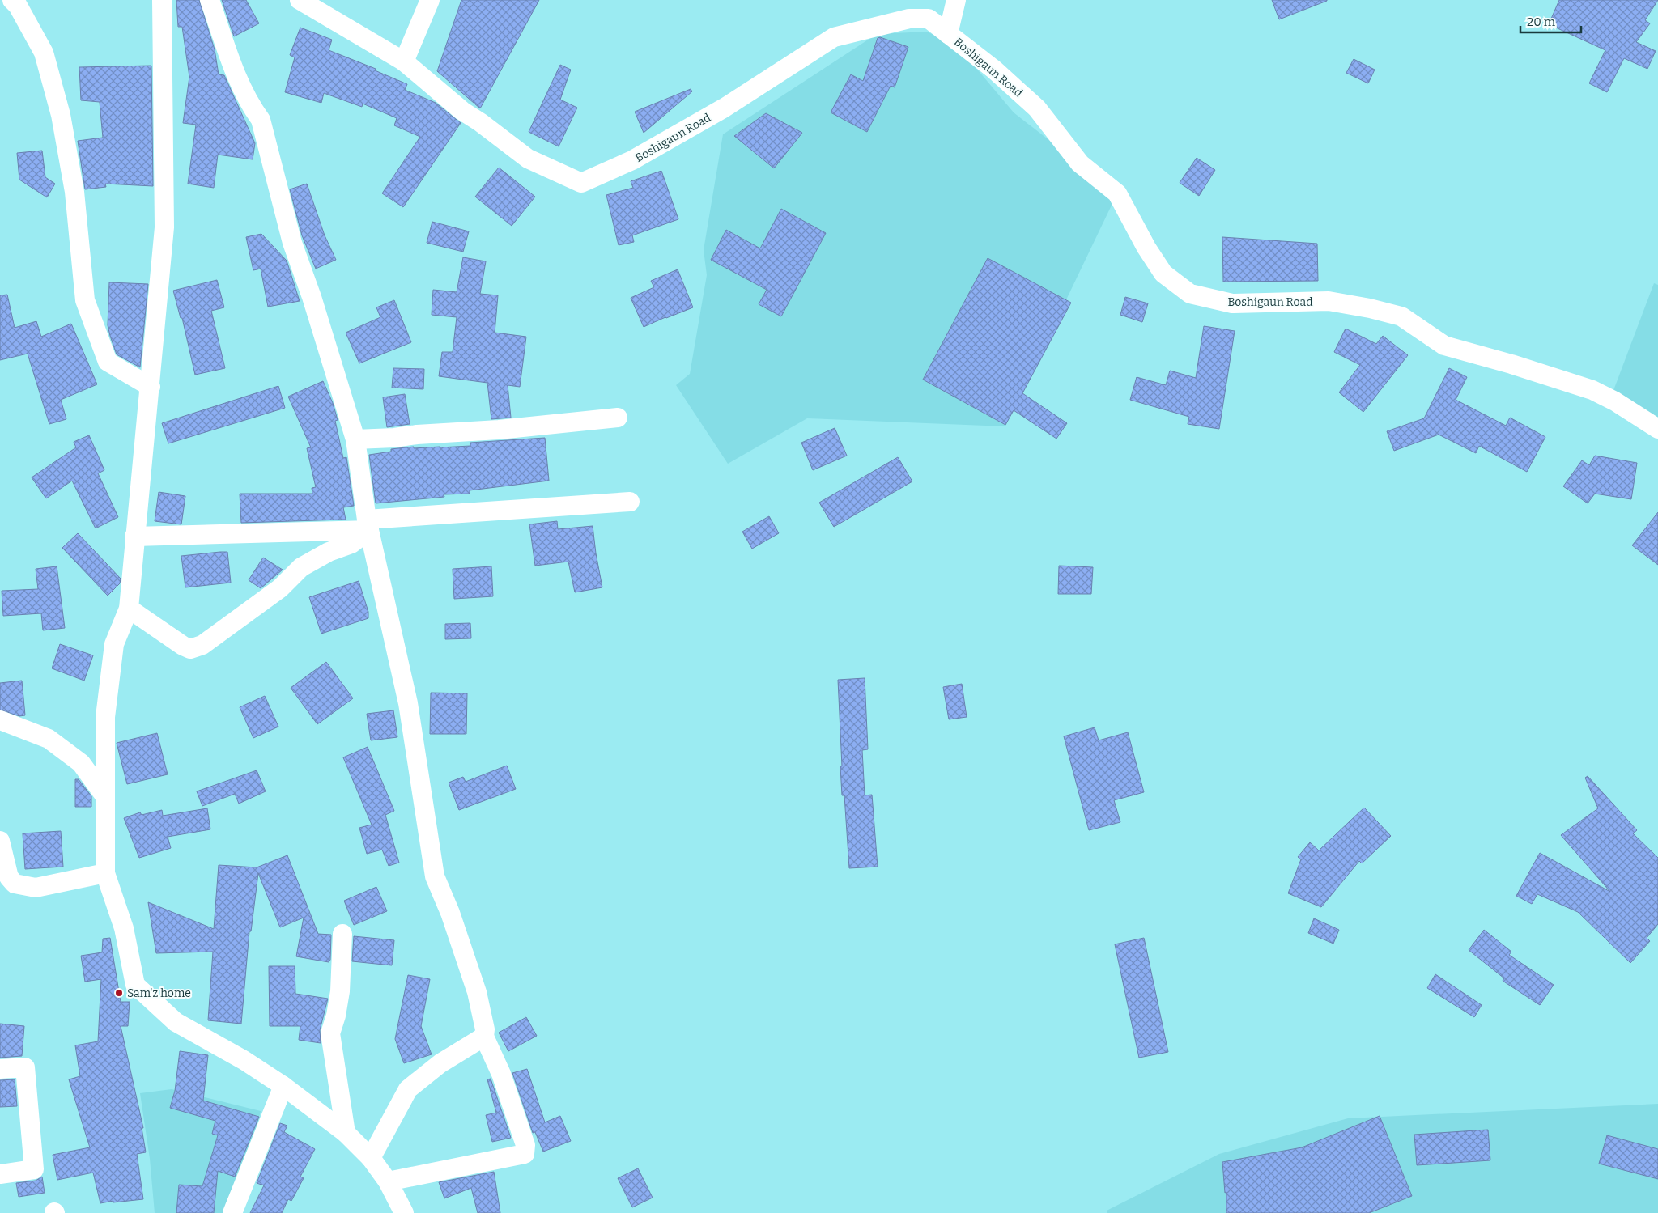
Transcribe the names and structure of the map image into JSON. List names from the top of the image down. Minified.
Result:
{"streets":{"street":["Boshigaun Road"]},"places":["Sam'z home"],"scale_bar":"20 m"}
